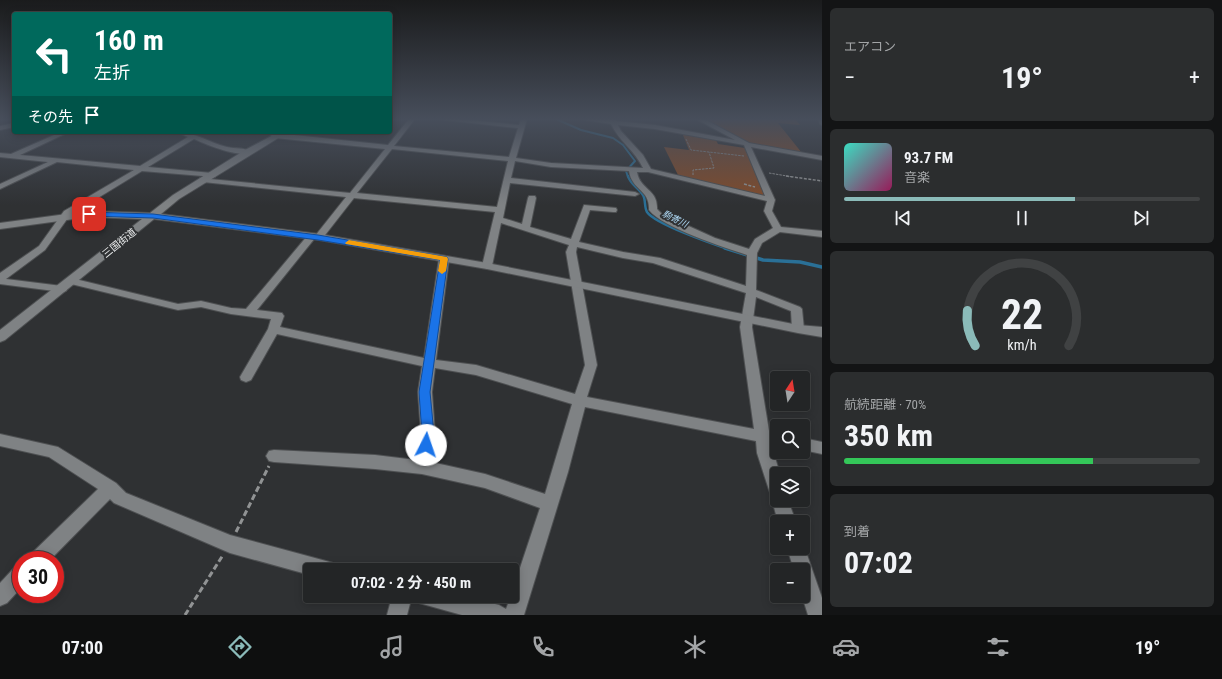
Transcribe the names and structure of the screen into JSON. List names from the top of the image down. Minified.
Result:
{"streets":{"street":["三国街道"]},"water":["駒寄川"],"north":"top","page":{"tile":["エアコン",["航続距離 · 70%","350 km"],["到着","07:02"]],"turn":["160 m","左折"],"heat":["−","19°","+"],"then":"その先","song":["93.7 FM","音楽"],"map_buttons":["+","−"],"limit":"30","trip":"07:02 · 2 分 · 450 m","tabs":["07:00","19°"],"gauge":["22","km/h"]}}
